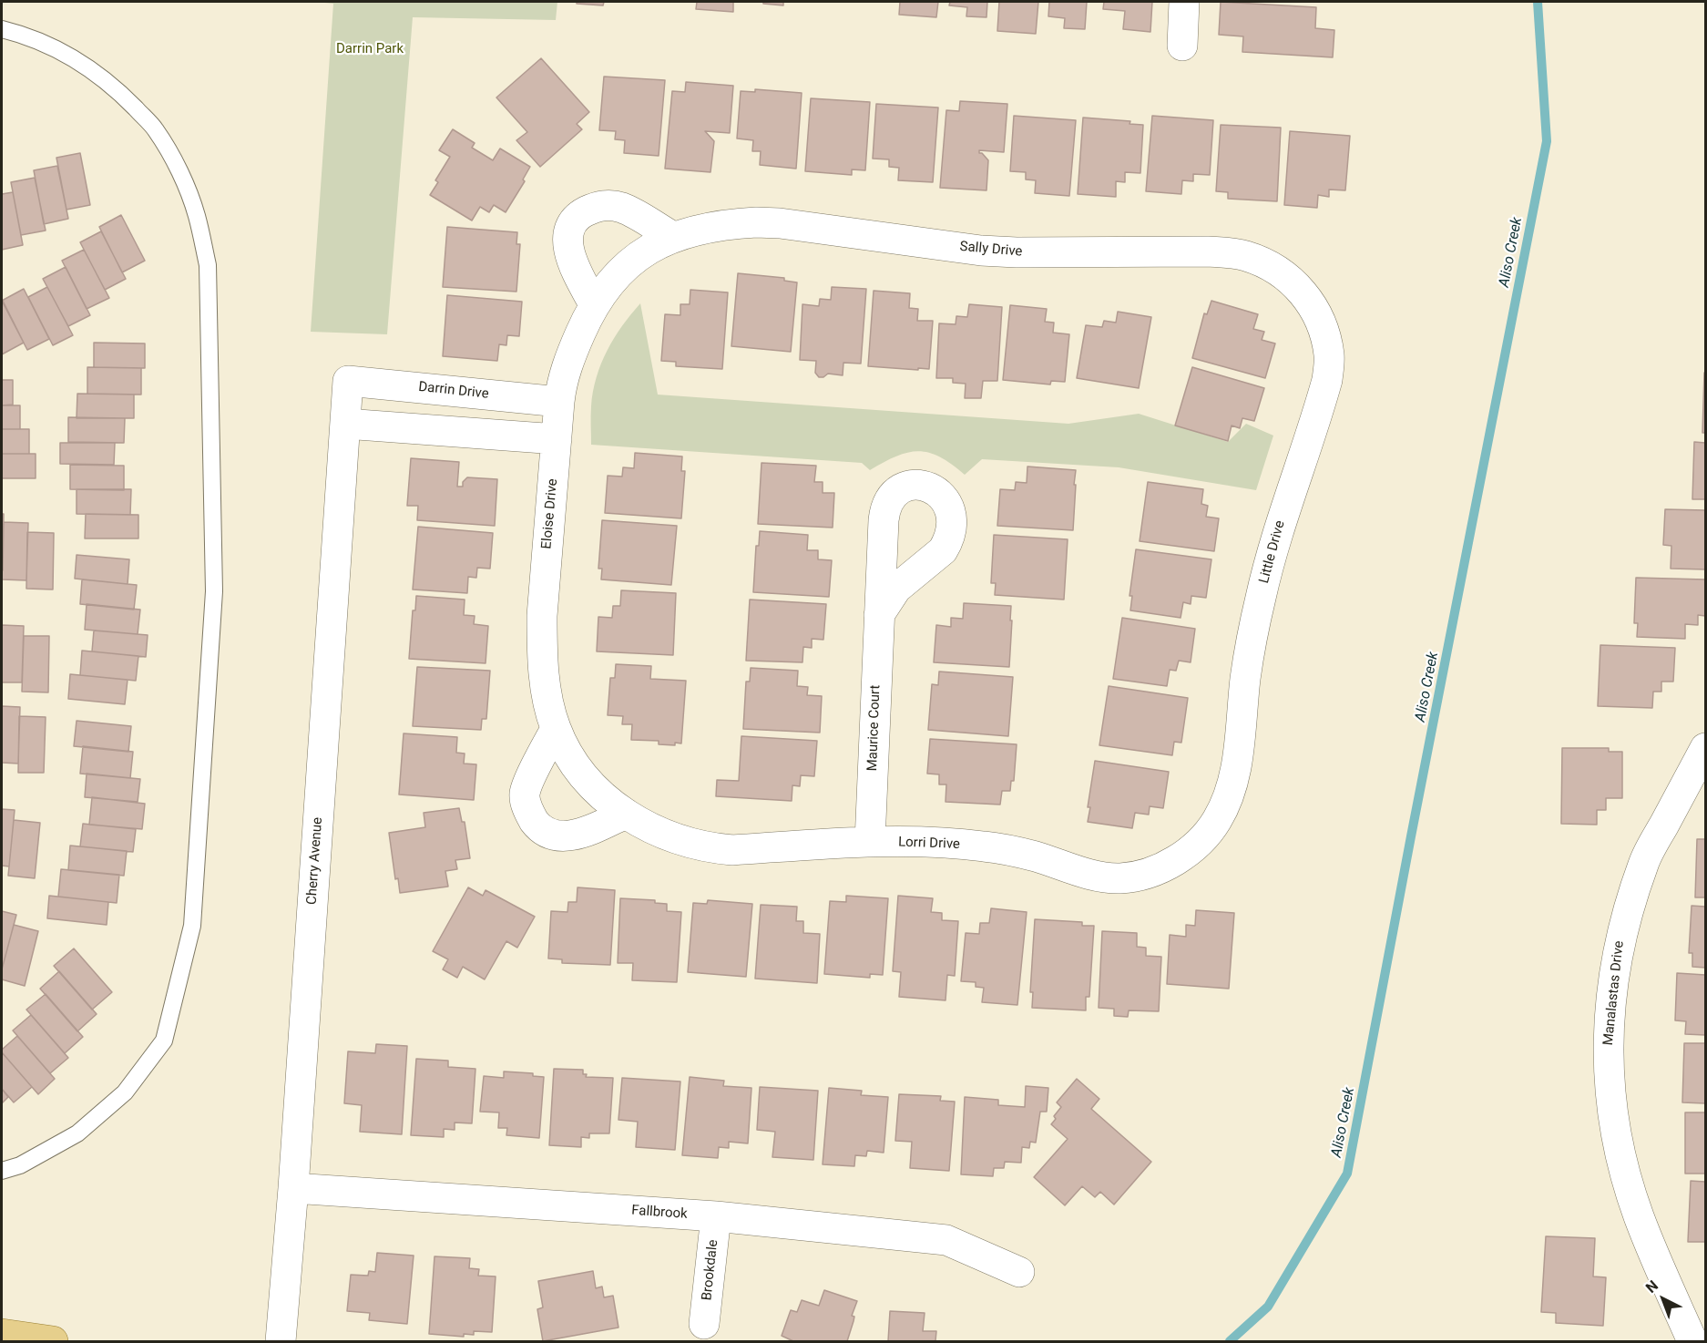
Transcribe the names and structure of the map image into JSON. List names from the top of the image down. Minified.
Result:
{"streets":{"street":["Sally Drive","Darrin Drive","Eloise Drive","Little Drive","Maurice Court","Lorri Drive","Cherry Avenue","Manalastas Drive","Fallbrook","Brookdale"]},"crossings":[["Sally Drive","Eloise Drive"],["Sally Drive","Little Drive"],["Darrin Drive","Eloise Drive"],["Darrin Drive","Cherry Avenue"],["Eloise Drive","Lorri Drive"],["Little Drive","Lorri Drive"],["Maurice Court","Lorri Drive"],["Cherry Avenue","Fallbrook"],["Fallbrook","Brookdale"]],"water":["Aliso Creek"],"parks":["Darrin Park"],"north":"top left"}
